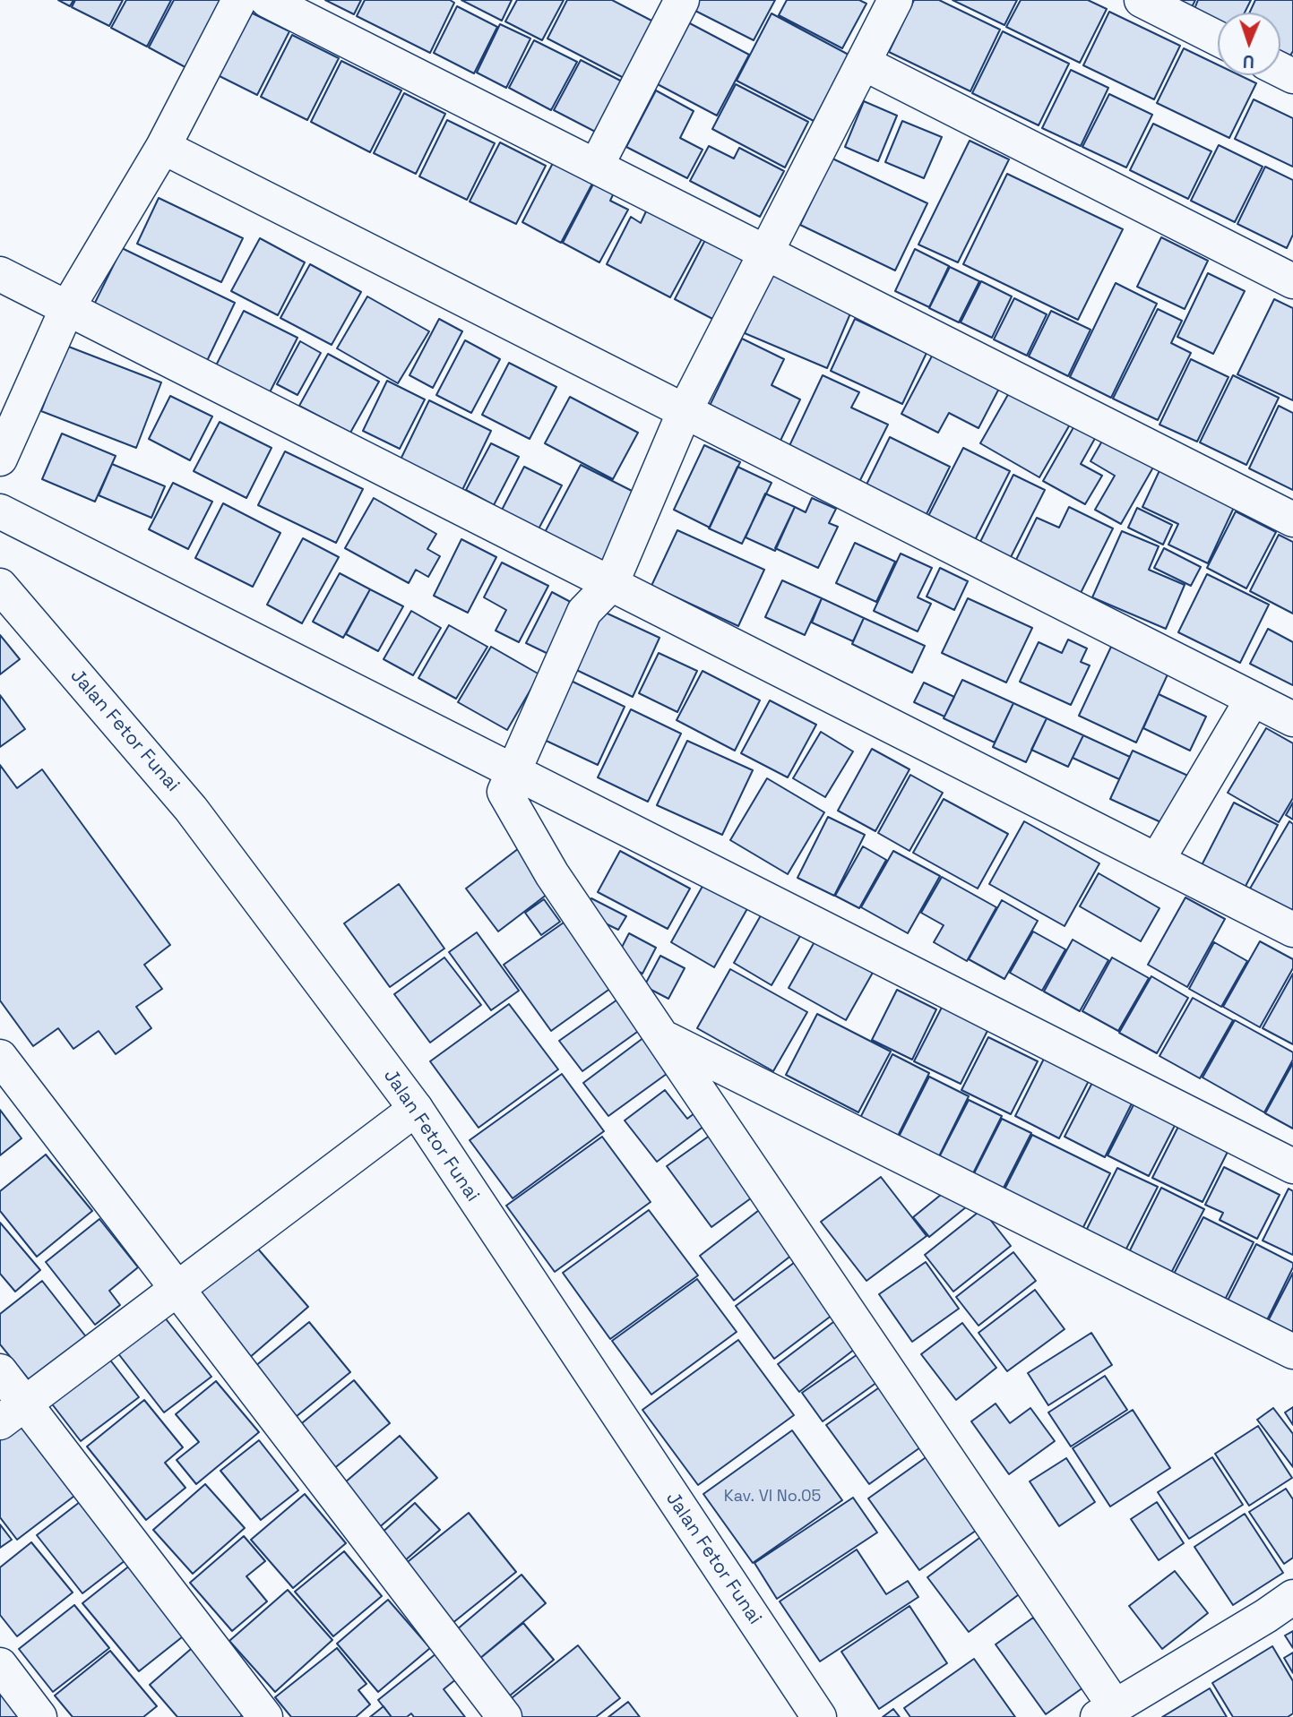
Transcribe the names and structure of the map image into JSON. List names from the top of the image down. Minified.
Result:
{"streets":{"street":["Jalan Fetor Funai"]},"house_numbers":["Kav. VI No.05"],"north":"bottom"}
